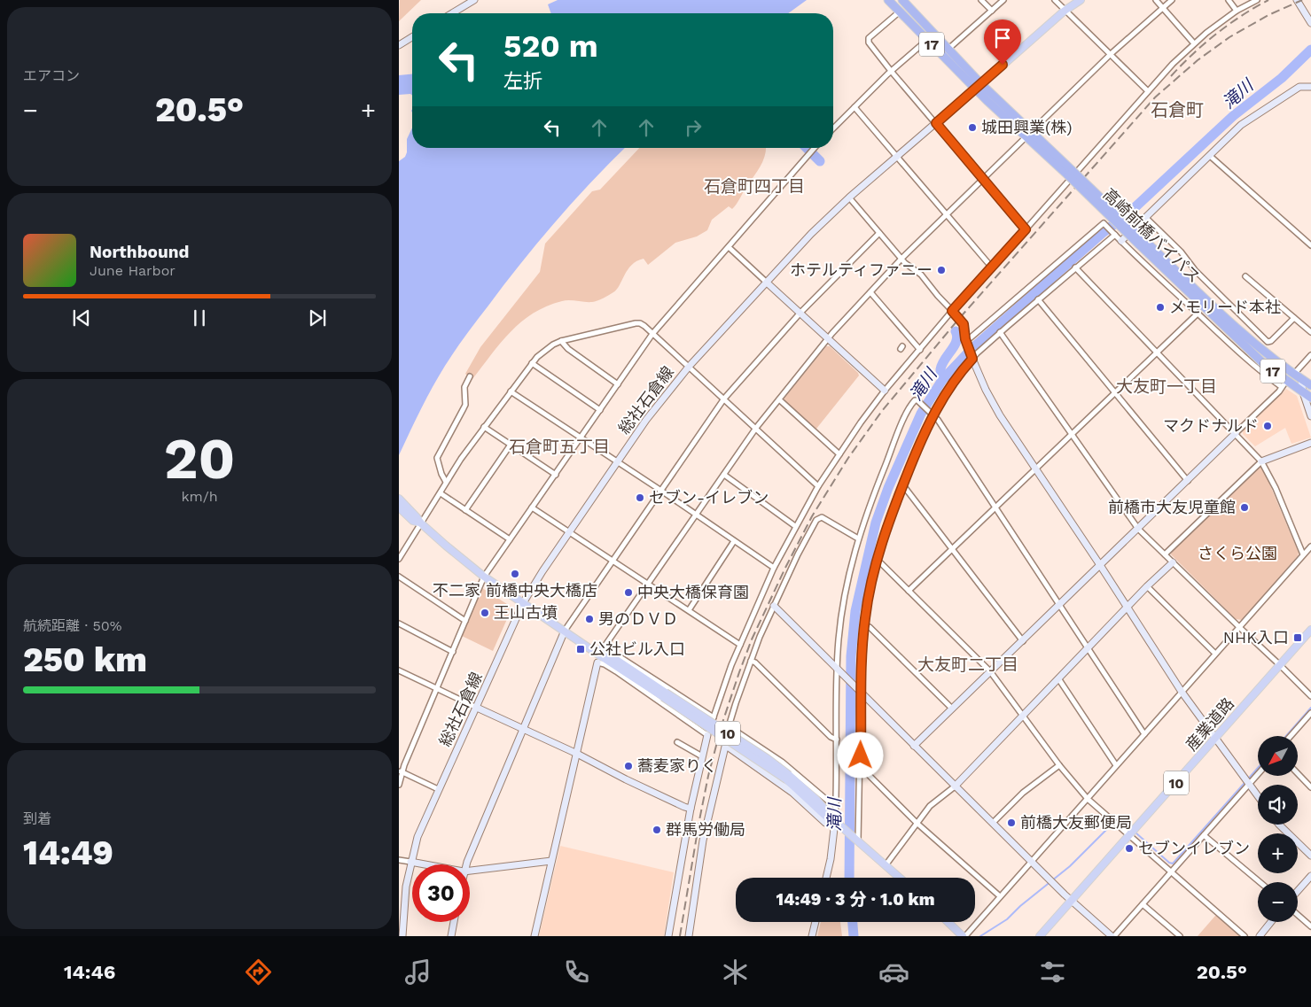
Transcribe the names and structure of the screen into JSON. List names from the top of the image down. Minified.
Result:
{"streets":{"highway":["17","高崎前橋バイパス"],"main road":["産業道路","10"],"street":["総社石倉線"]},"crossings":[["17","高崎前橋バイパス"],["17","総社石倉線"],["高崎前橋バイパス","総社石倉線"],["総社石倉線","10"]],"districts":["石倉町","石倉町四丁目","大友町一丁目","石倉町五丁目","大友町二丁目"],"water":["滝川"],"parks":["さくら公園"],"places":{"other":["城田興業(株)","ホテルティファニー","メモリード本社","マクドナルド","セブン-イレブン","前橋市大友児童館","不二家 前橋中央大橋店","中央大橋保育園","王山古墳","男のＤＶＤ","蕎麦家りく","前橋大友郵便局","群馬労働局","セブンイレブン"],"transit":["NHK入口","公社ビル入口"]},"north":"bottom left","page":{"tile":["エアコン",["20","km/h"],["航続距離 · 50%","250 km"],["到着","14:49"]],"turn":["520 m","左折"],"heat":["−","20.5°","+"],"song":["Northbound","June Harbor"],"map_buttons":["+","−"],"limit":"30","trip":"14:49 · 3 分 · 1.0 km","tabs":["14:46","20.5°"]}}
